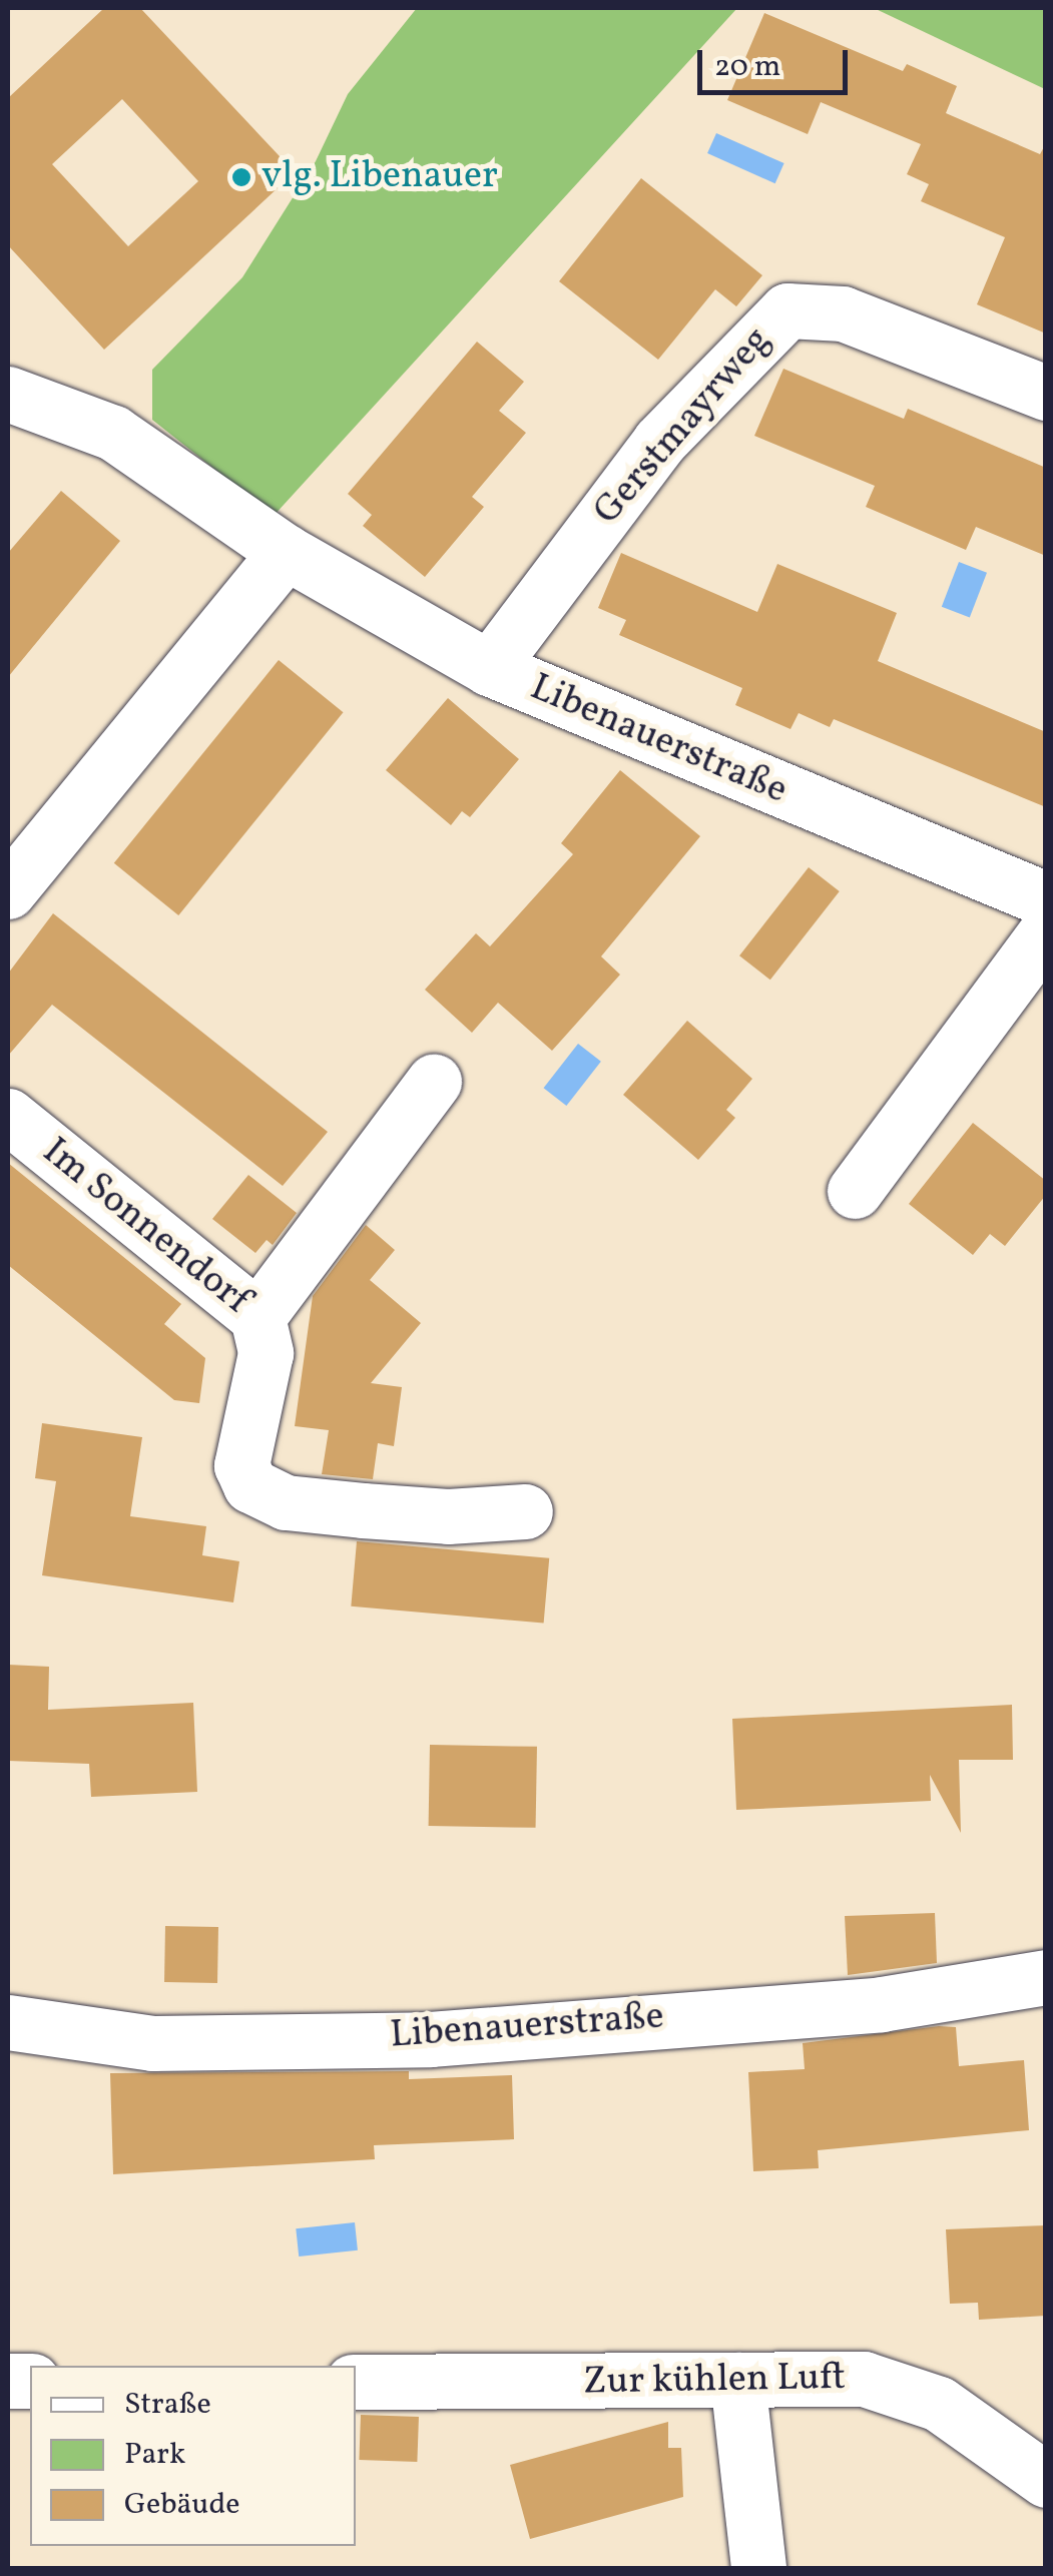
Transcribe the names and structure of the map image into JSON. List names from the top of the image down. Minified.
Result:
{"streets":{"street":["Gerstmayrweg","Libenauerstraße","Im Sonnendorf","Zur kühlen Luft"]},"crossings":[["Gerstmayrweg","Libenauerstraße"]],"places":["vlg. Libenauer"],"legend":["Straße","Park","Gebäude"],"scale_bar":"20 m"}
